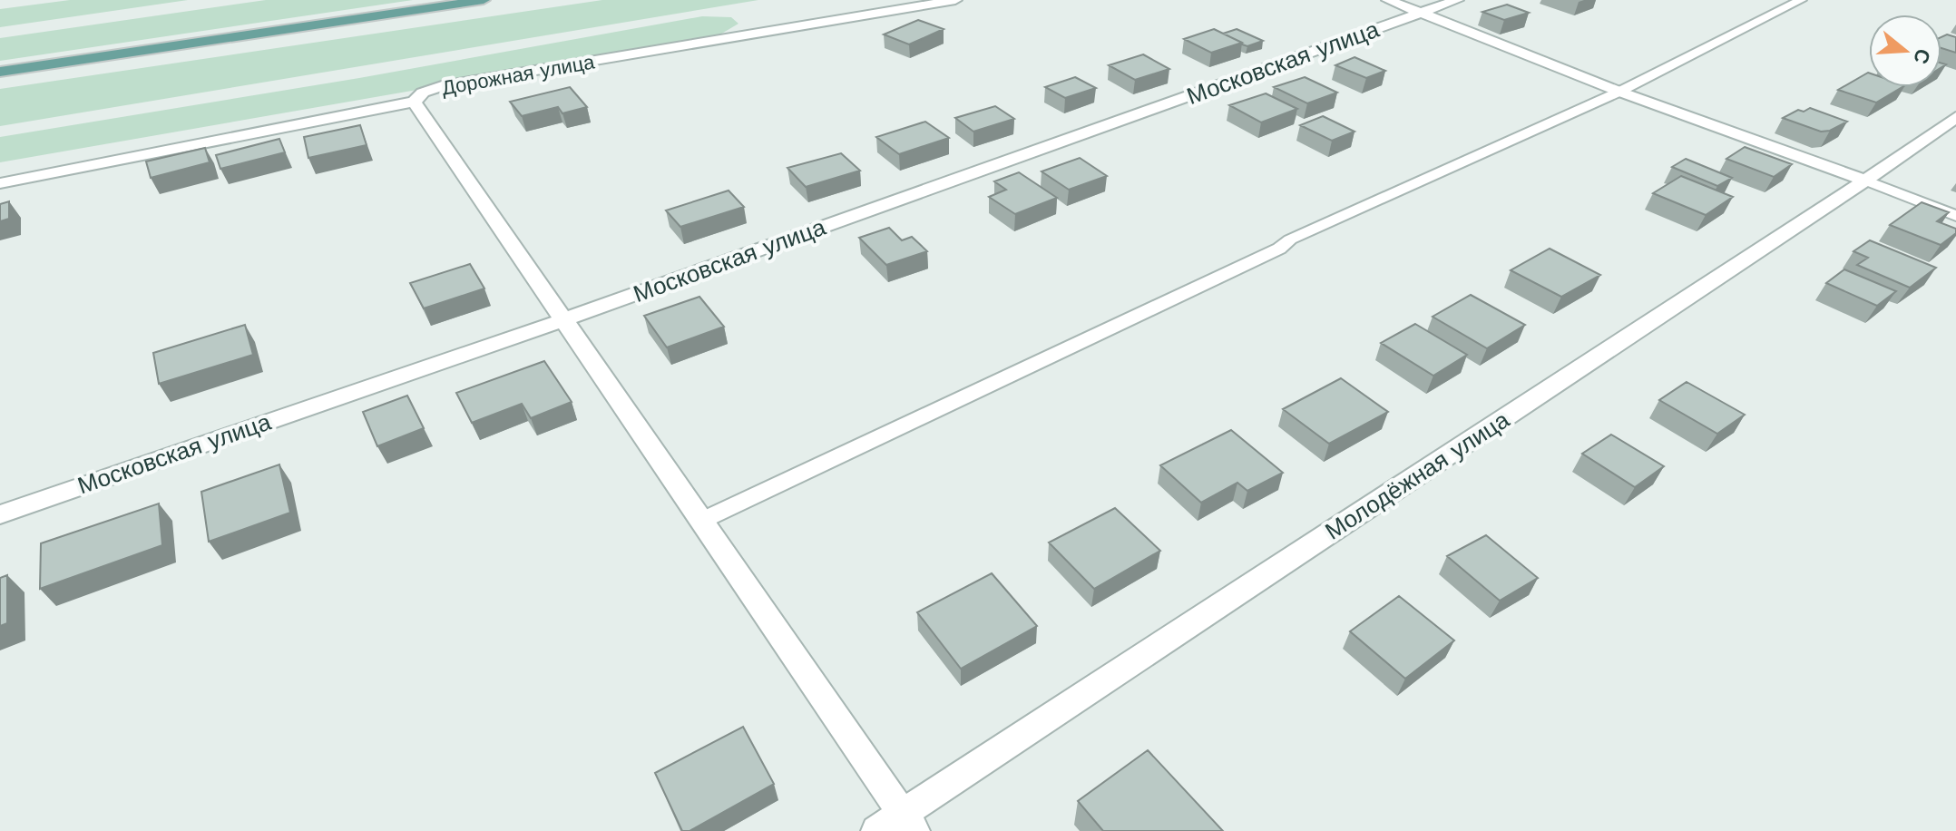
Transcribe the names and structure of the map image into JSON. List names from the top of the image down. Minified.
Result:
{"streets":{"street":["Московская улица","Дорожная улица","Молодёжная улица"]},"north":"right"}
